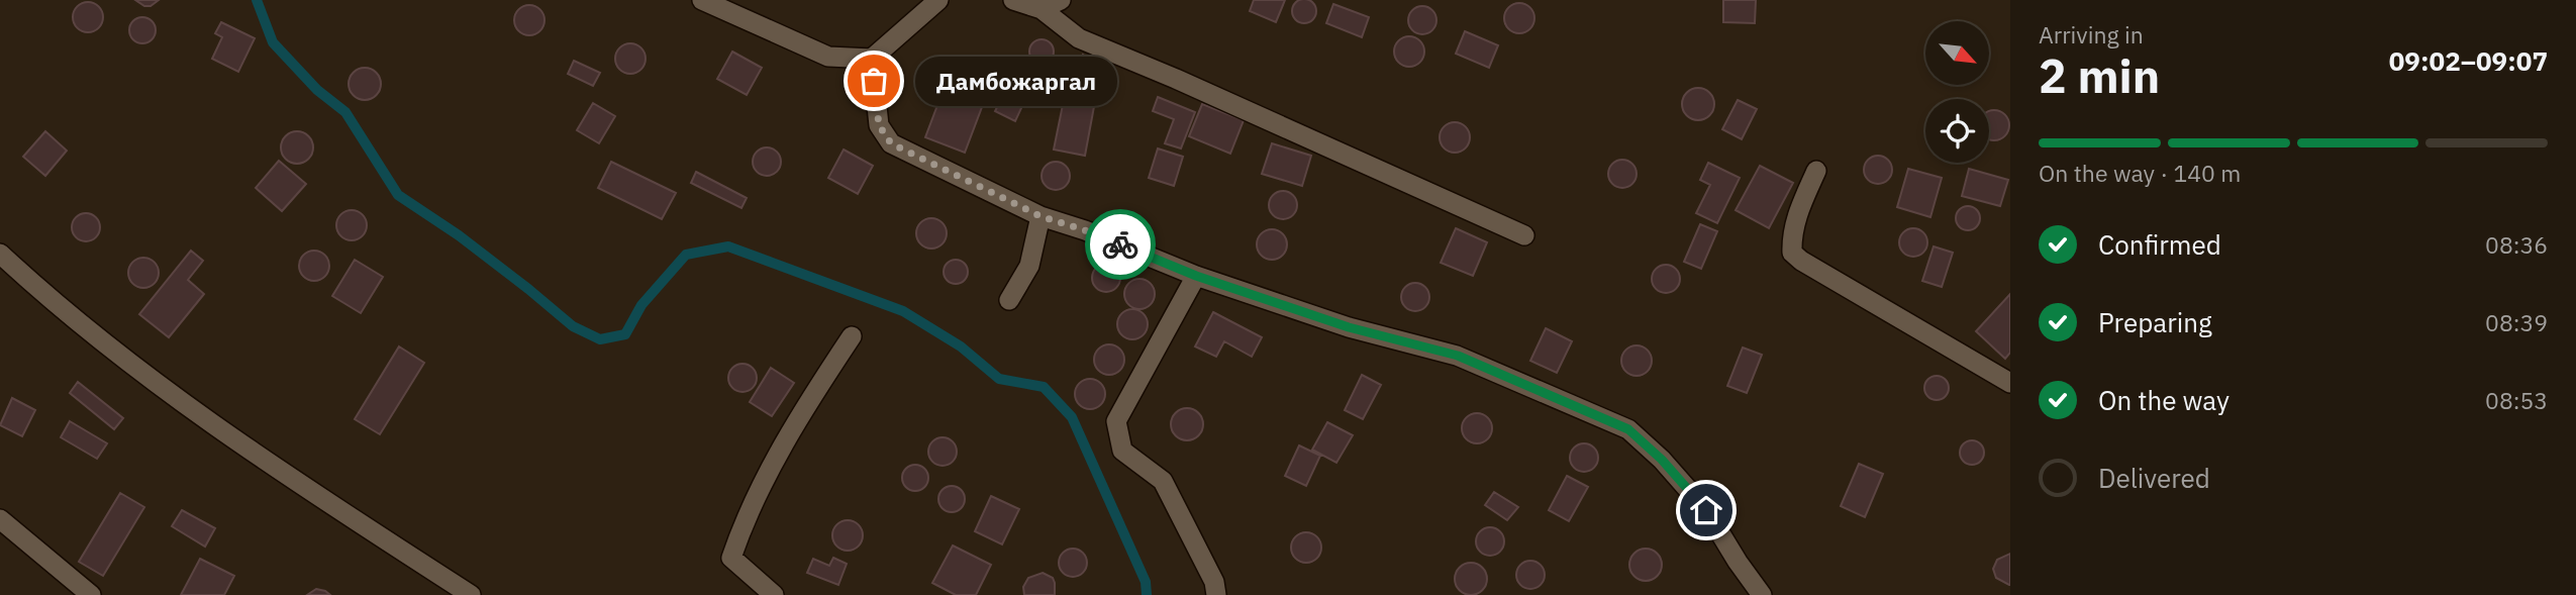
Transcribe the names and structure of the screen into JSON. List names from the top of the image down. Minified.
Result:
{"places":["Дамбожаргал"],"north":"bottom right","page":{"heading":["2 min","Arriving in","09:02–09:07"],"bubble":"Дамбожаргал","bar":"On the way · 140 m","list":[["Confirmed","08:36"],["Preparing","08:39"],["On the way","08:53"],"Delivered"]}}
